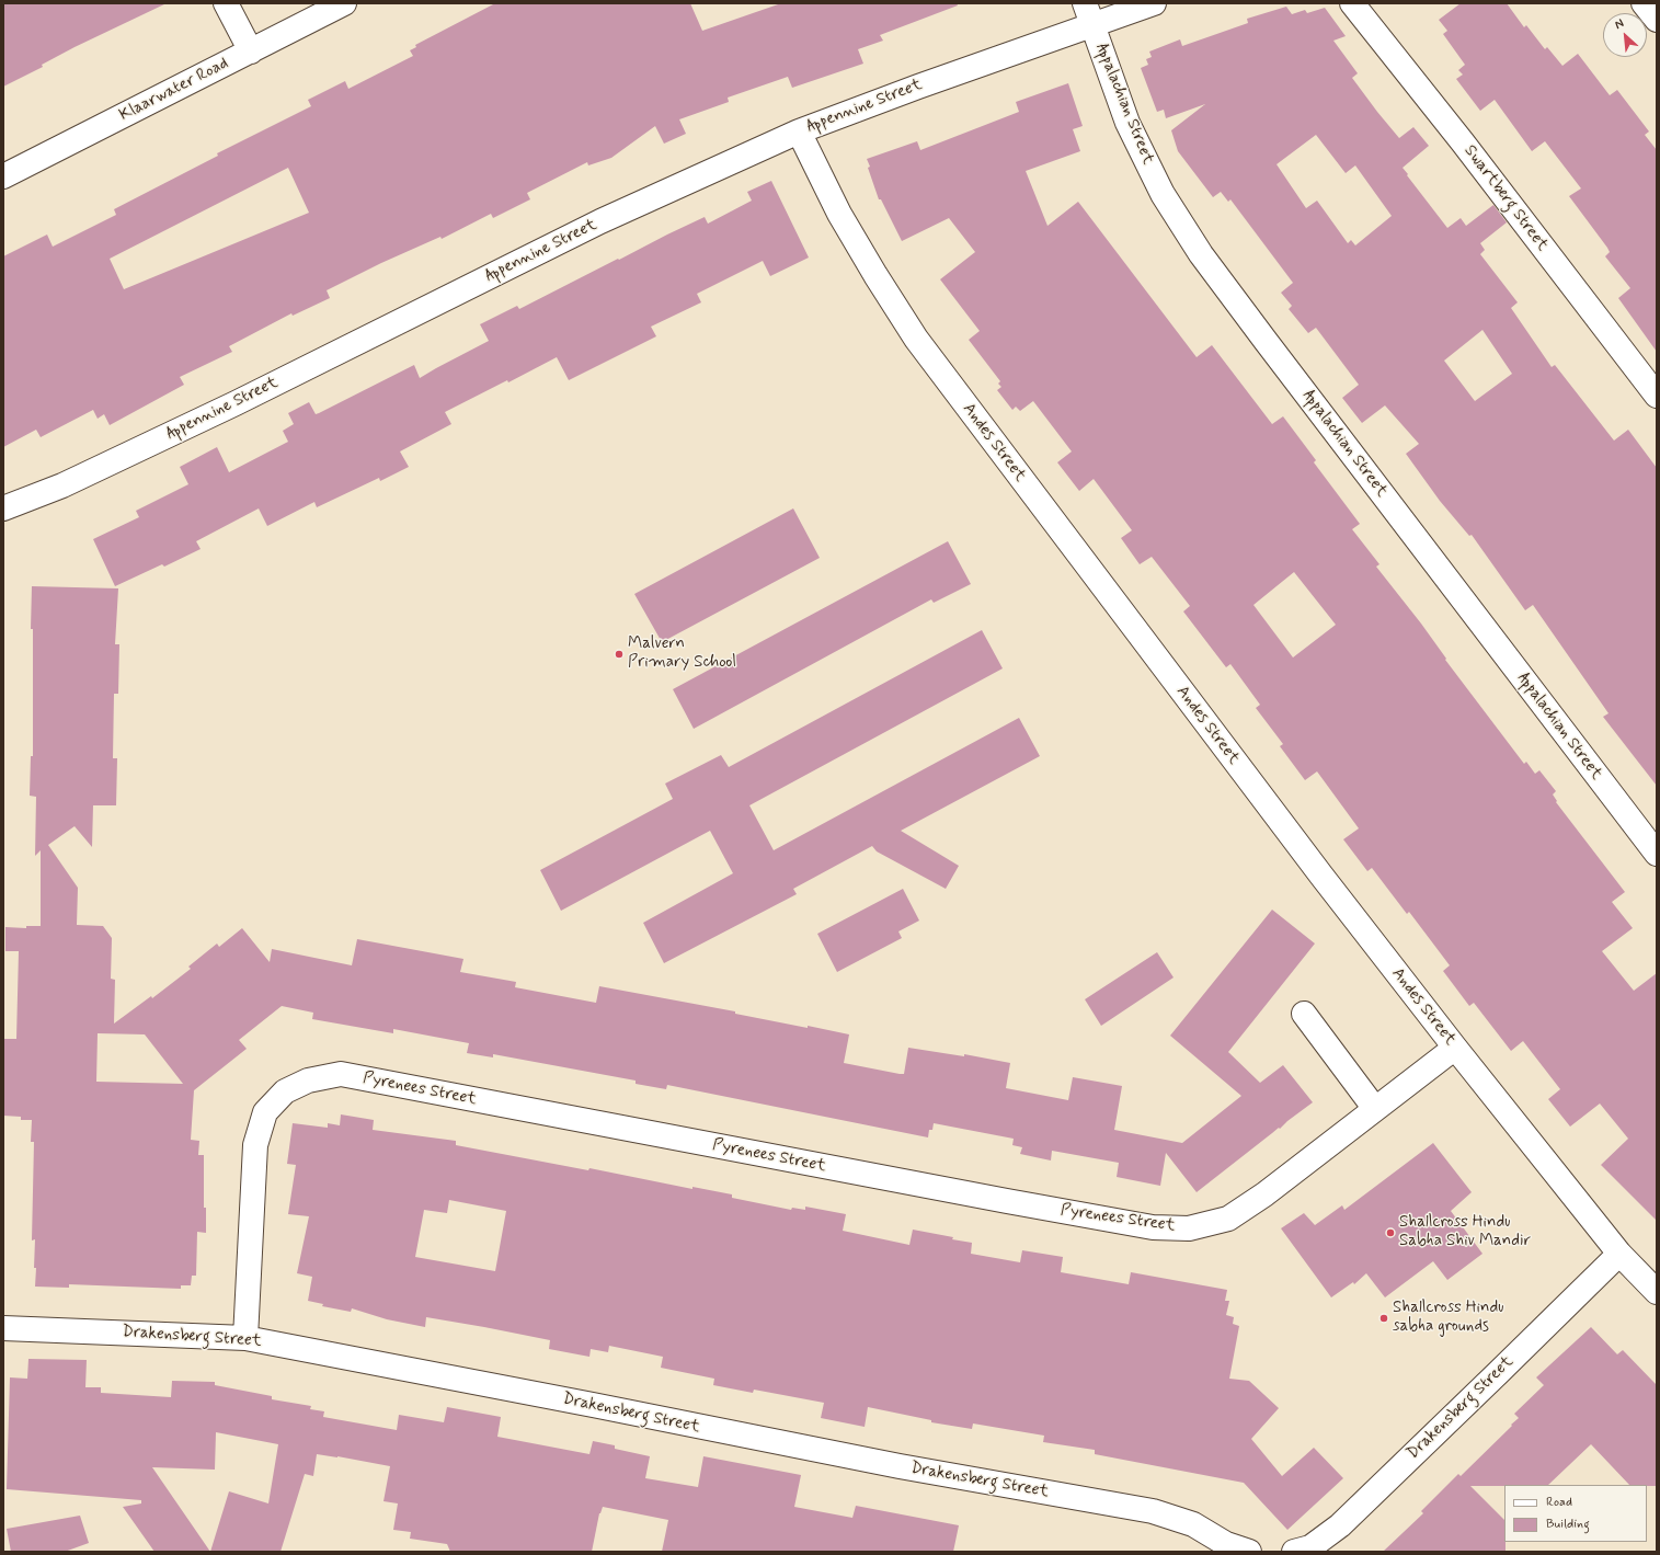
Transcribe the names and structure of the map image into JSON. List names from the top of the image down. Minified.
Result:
{"streets":{"street":["Klaarwater Road","Appalachian Street","Appennine Street","Swartberg Street","Andes Street","Pyrenees Street","Drakensberg Street"]},"crossings":[["Appalachian Street","Appennine Street"],["Appennine Street","Andes Street"],["Andes Street","Pyrenees Street"],["Andes Street","Drakensberg Street"],["Pyrenees Street","Drakensberg Street"]],"places":["Malvern Primary School","Shallcross Hindu Sabha Shiv Mandir","Shallcross Hindu sabha grounds"],"legend":["Road","Building"],"north":"top left"}
